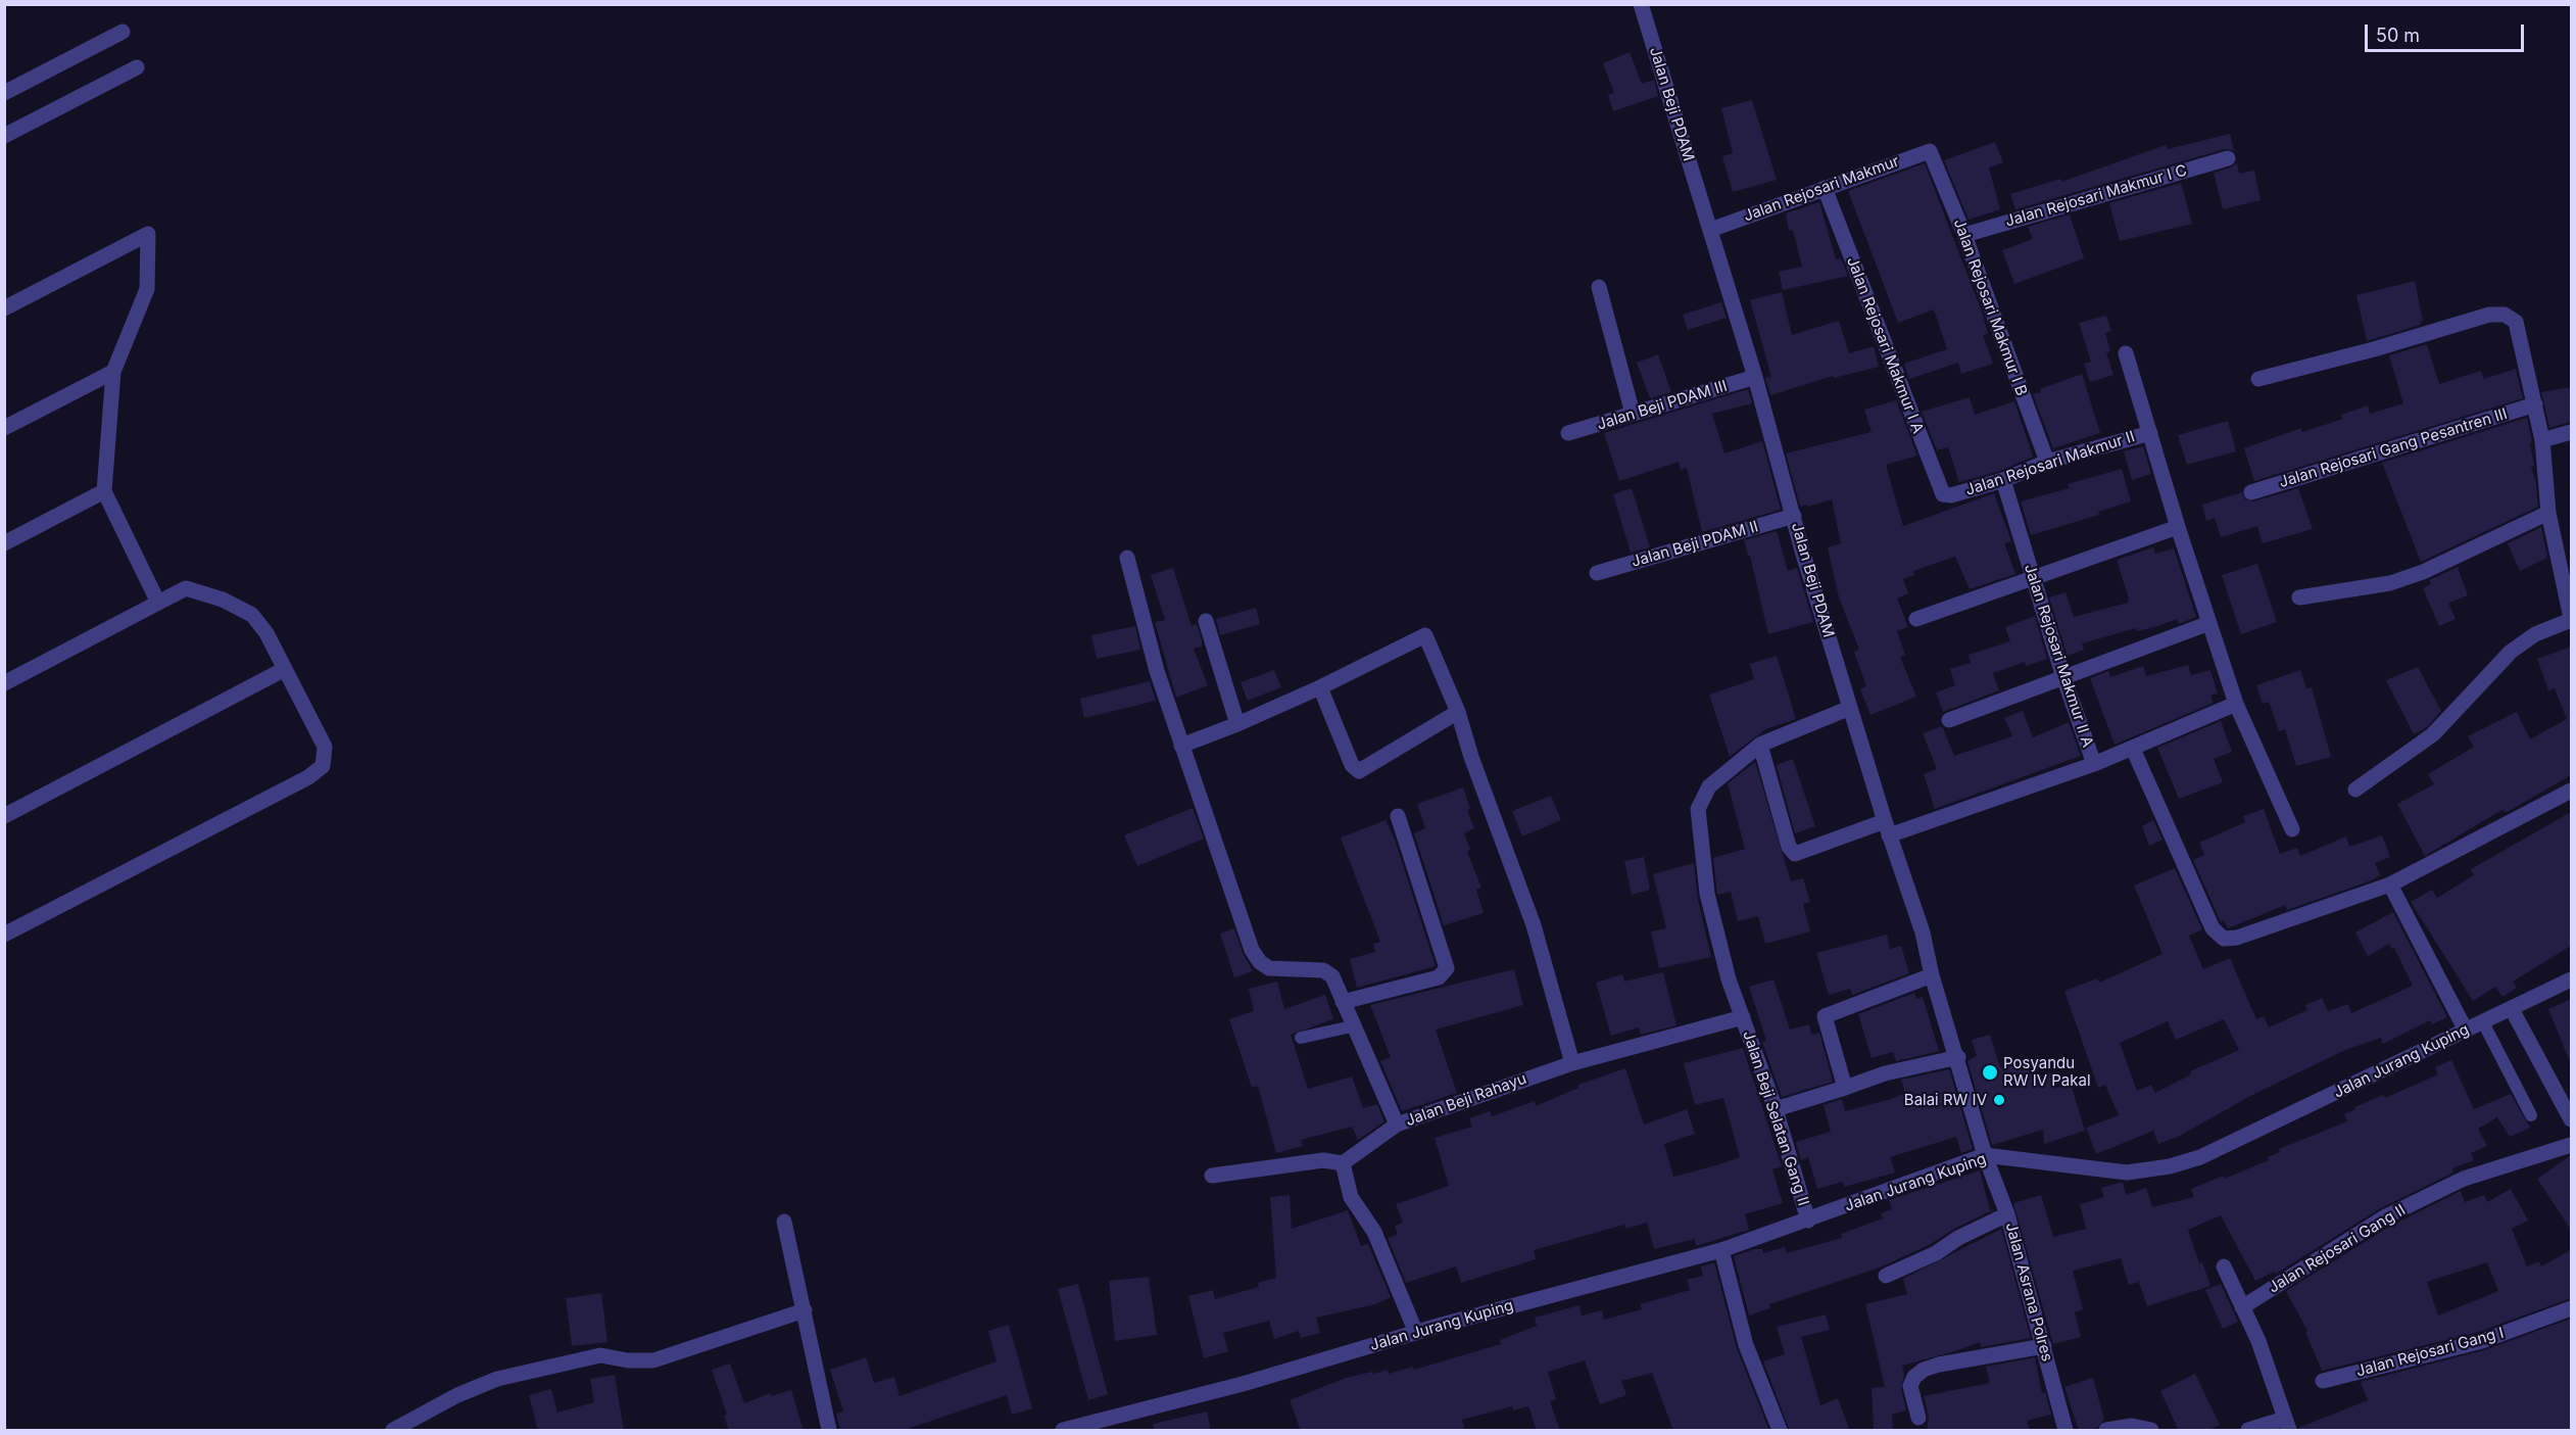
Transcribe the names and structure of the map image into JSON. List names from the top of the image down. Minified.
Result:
{"streets":{"street":["Jalan Beji PDAM","Jalan Rejosari Makmur","Jalan Rejosari Makmur I C","Jalan Rejosari Makmur I B","Jalan Rejosari Makmur I A","Jalan Beji PDAM III","Jalan Rejosari Gang Pesantren III","Jalan Rejosari Makmur II","Jalan Beji PDAM II","Jalan Rejosari Makmur II A","Jalan Jurang Kuping","Jalan Beji Rahayu","Jalan Beji Selatan Gang II","Jalan Rejosari Gang II","Jalan Asrana Polres","Jalan Rejosari Gang I"]},"crossings":[["Jalan Beji PDAM","Jalan Rejosari Makmur"],["Jalan Beji PDAM","Jalan Beji PDAM III"],["Jalan Beji PDAM","Jalan Beji PDAM II"],["Jalan Beji PDAM","Jalan Rejosari Makmur II A"],["Jalan Beji PDAM","Jalan Jurang Kuping"],["Jalan Beji PDAM","Jalan Beji Selatan Gang II"],["Jalan Beji PDAM","Jalan Asrana Polres"],["Jalan Rejosari Makmur","Jalan Rejosari Makmur I B"],["Jalan Rejosari Makmur","Jalan Rejosari Makmur I A"],["Jalan Rejosari Makmur I C","Jalan Rejosari Makmur I B"],["Jalan Rejosari Makmur I B","Jalan Rejosari Makmur II"],["Jalan Rejosari Makmur I A","Jalan Rejosari Makmur II"],["Jalan Rejosari Makmur II","Jalan Rejosari Makmur II A"],["Jalan Rejosari Makmur II A","Jalan Beji Selatan Gang II"],["Jalan Jurang Kuping","Jalan Beji Selatan Gang II"],["Jalan Jurang Kuping","Jalan Asrana Polres"],["Jalan Beji Rahayu","Jalan Beji Selatan Gang II"]],"places":["Posyandu RW IV Pakal","Balai RW IV"],"scale_bar":"50 m"}
